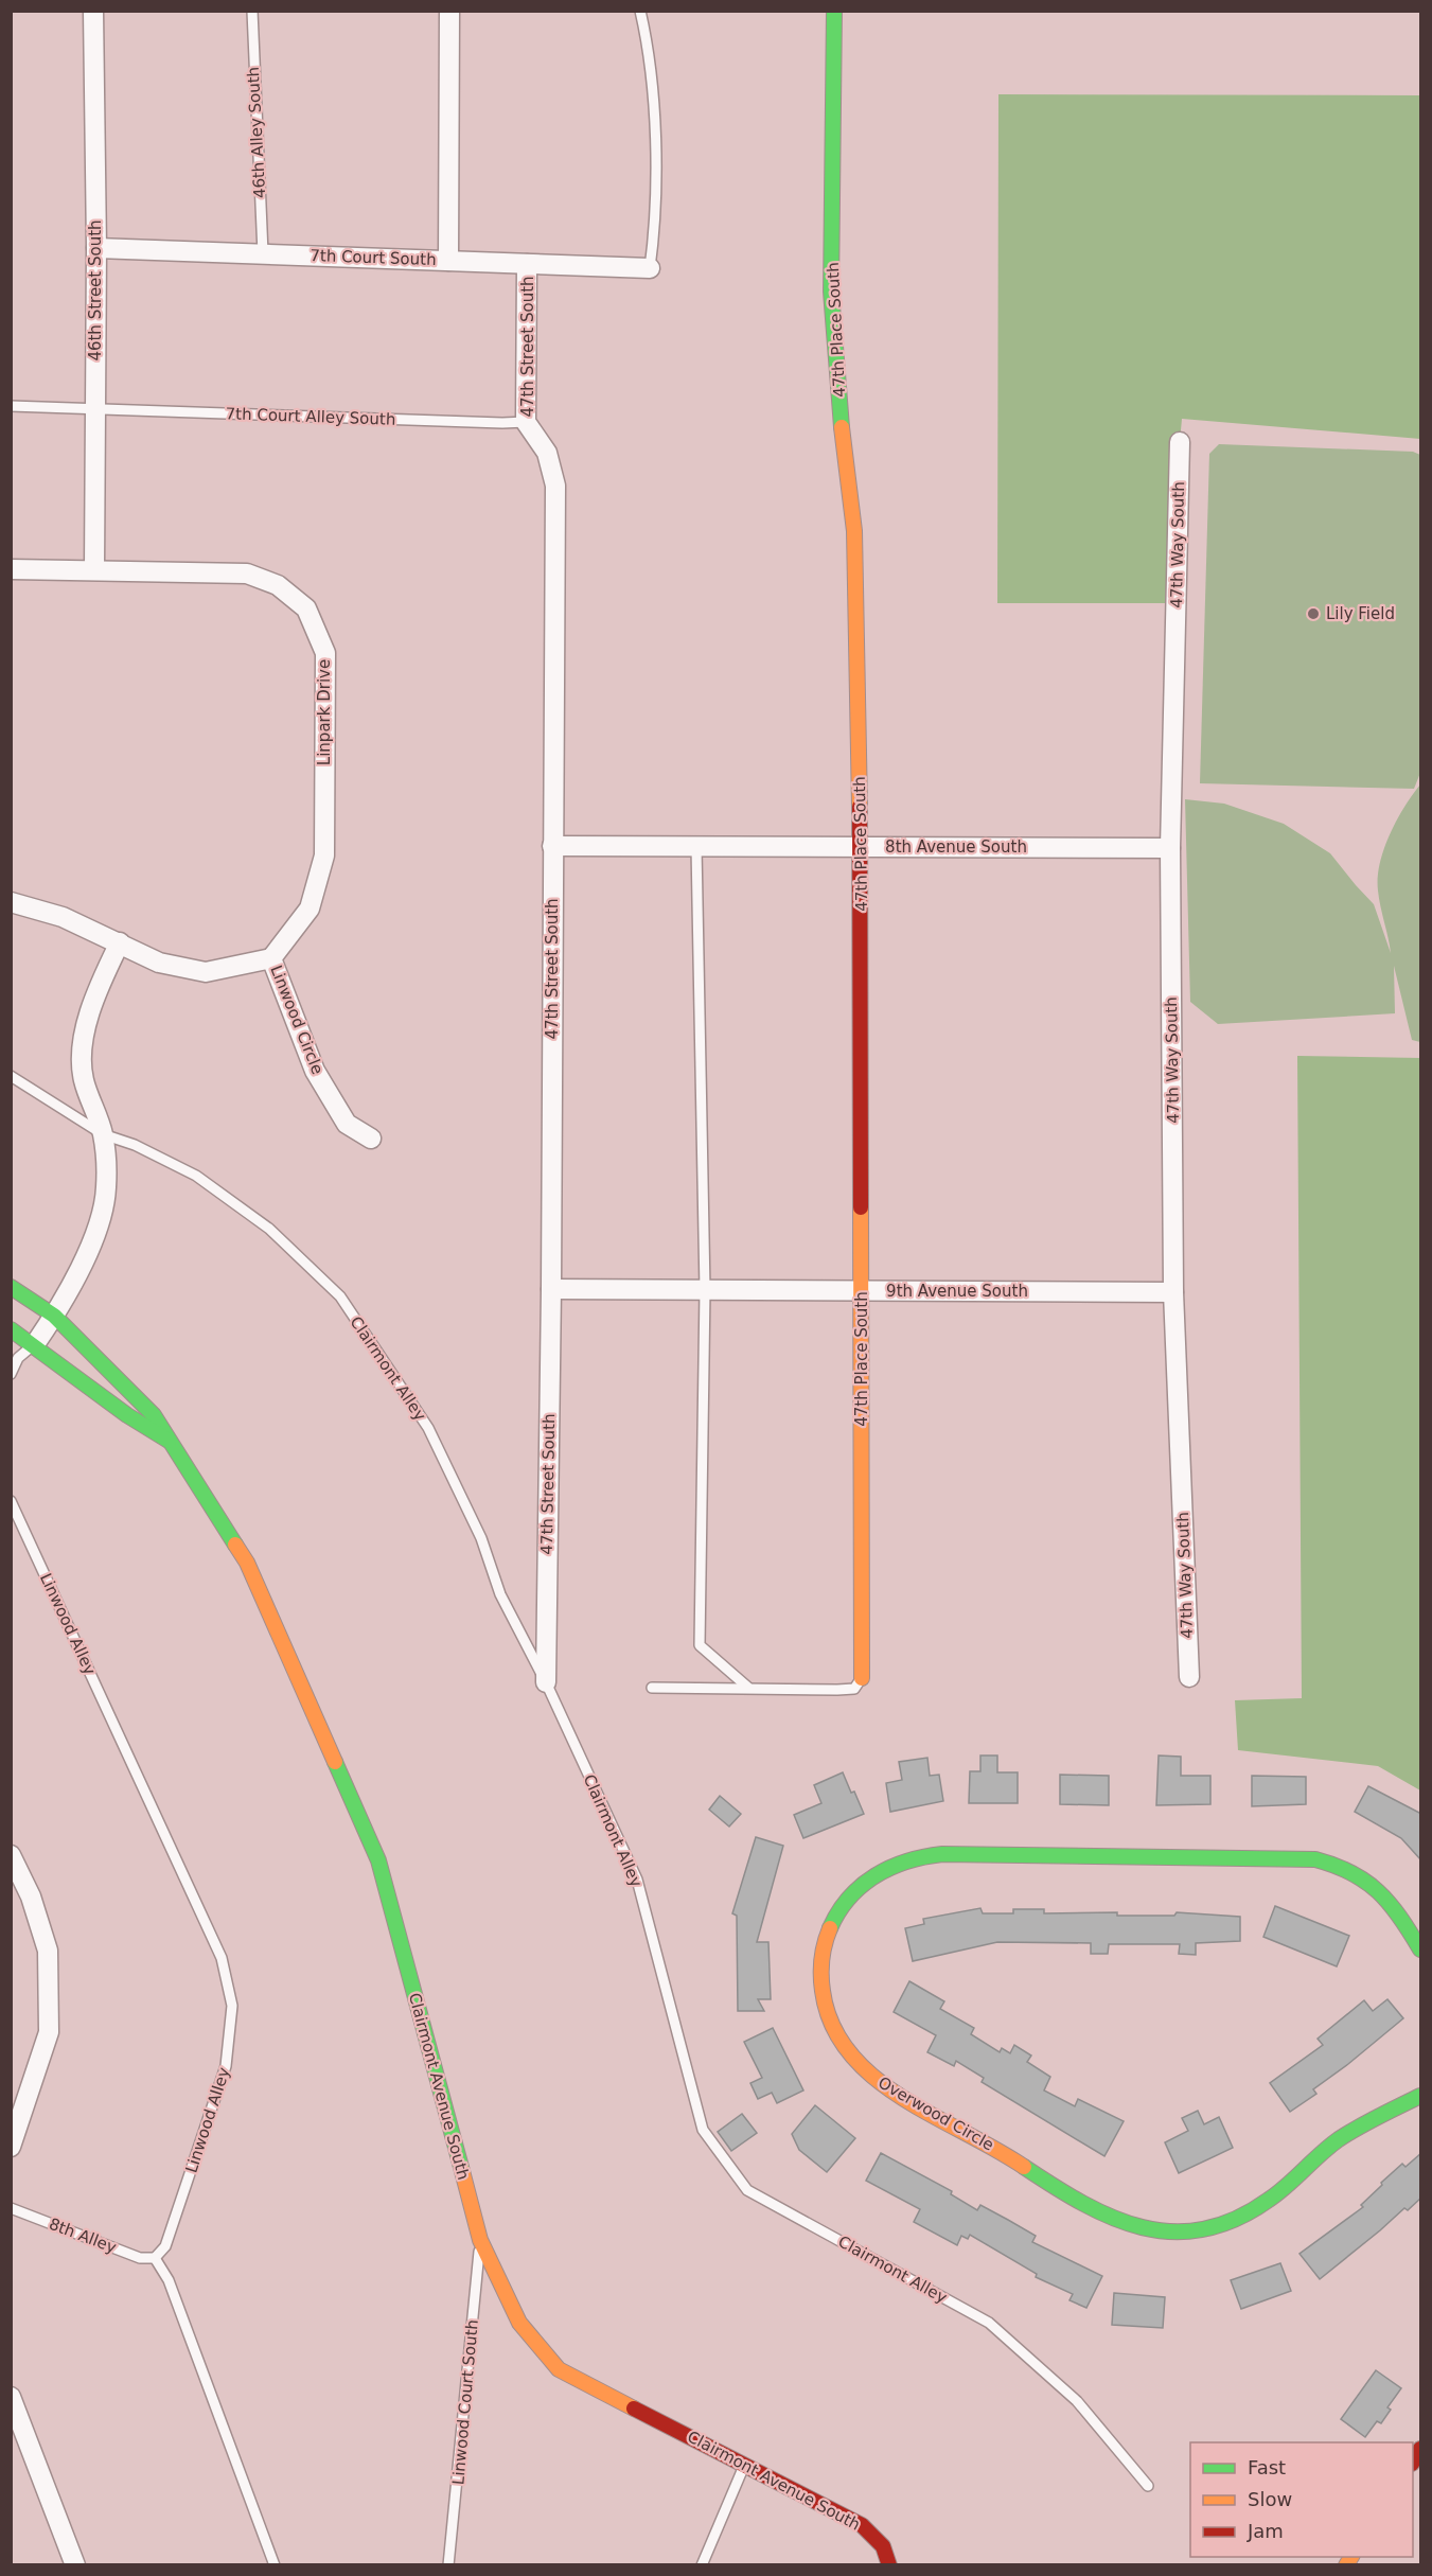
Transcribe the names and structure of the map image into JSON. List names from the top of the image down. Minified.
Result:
{"streets":{"street":["7th Court South","46th Street South","47th Place South","47th Street South","47th Way South","Linpark Drive","8th Avenue South","Linwood Circle","9th Avenue South","Clairmont Avenue South","Overwood Circle"],"lane":["46th Alley South","7th Court Alley South","Clairmont Alley","Linwood Alley","8th Alley","Linwood Court South"]},"crossings":[["46th Alley South","7th Court South"],["7th Court South","46th Street South"],["7th Court South","47th Street South"],["46th Street South","7th Court Alley South"],["46th Street South","Linpark Drive"],["47th Place South","8th Avenue South"],["47th Place South","9th Avenue South"],["47th Street South","7th Court Alley South"],["47th Street South","8th Avenue South"],["47th Street South","9th Avenue South"],["47th Street South","Clairmont Alley"],["47th Way South","8th Avenue South"],["47th Way South","9th Avenue South"],["Linpark Drive","Linwood Circle"],["Linwood Alley","8th Alley"],["Clairmont Avenue South","Linwood Court South"]],"places":["Lily Field"],"legend":["Fast","Slow","Jam"]}
